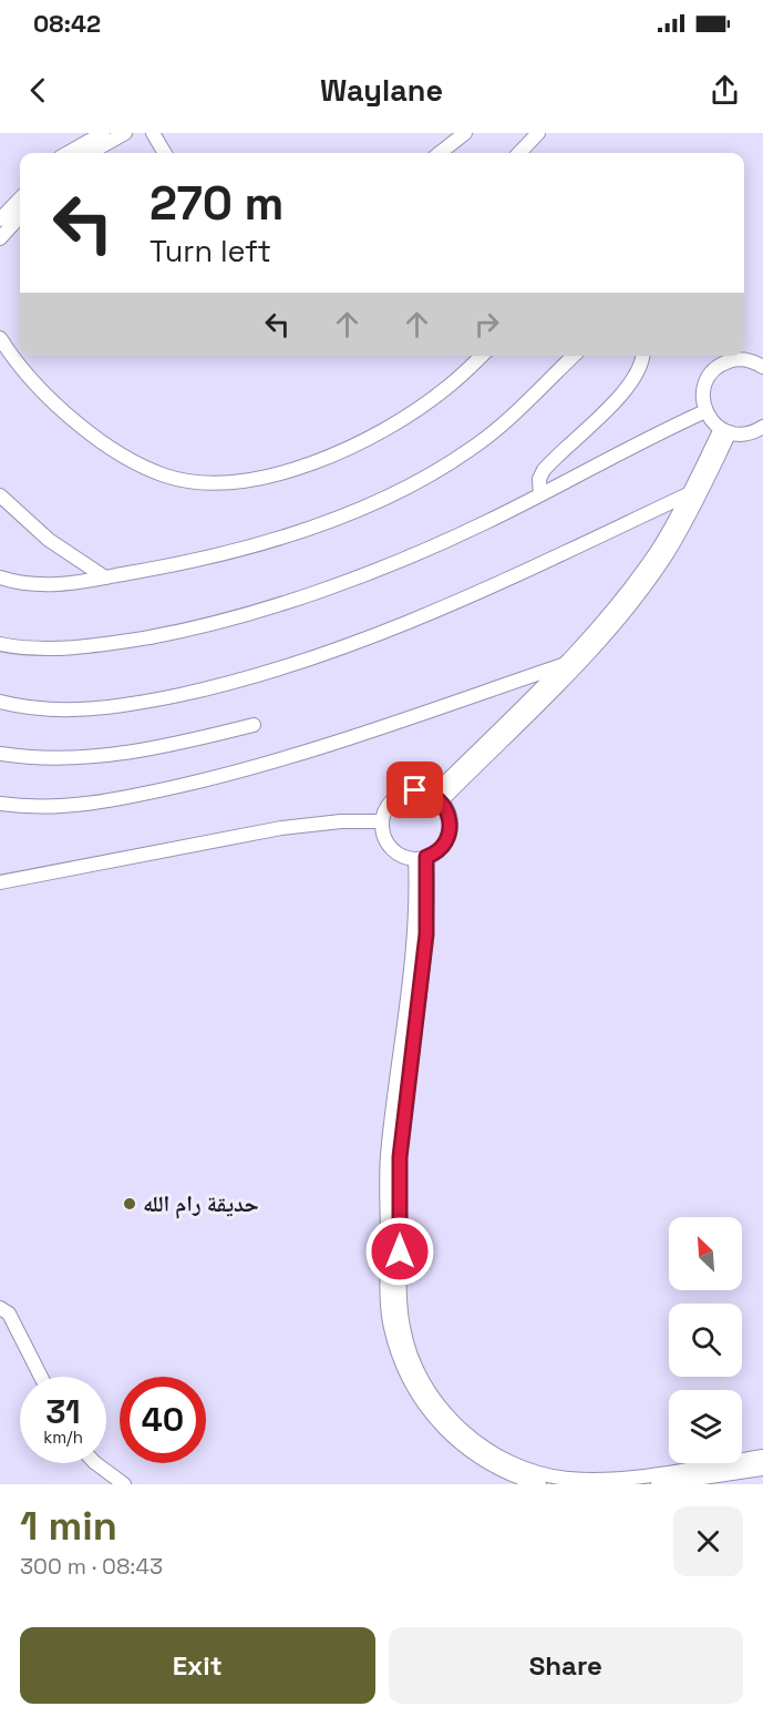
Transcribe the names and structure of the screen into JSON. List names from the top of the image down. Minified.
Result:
{"places":["حديقة رام الله"],"north":"top left","page":{"status":"08:42","header":"Waylane","turn":["270 m","Turn left"],"speed":"31 km/h","limit":"40","heading":["1 min","300 m · 08:43"],"buttons":["Exit","Share"]}}
